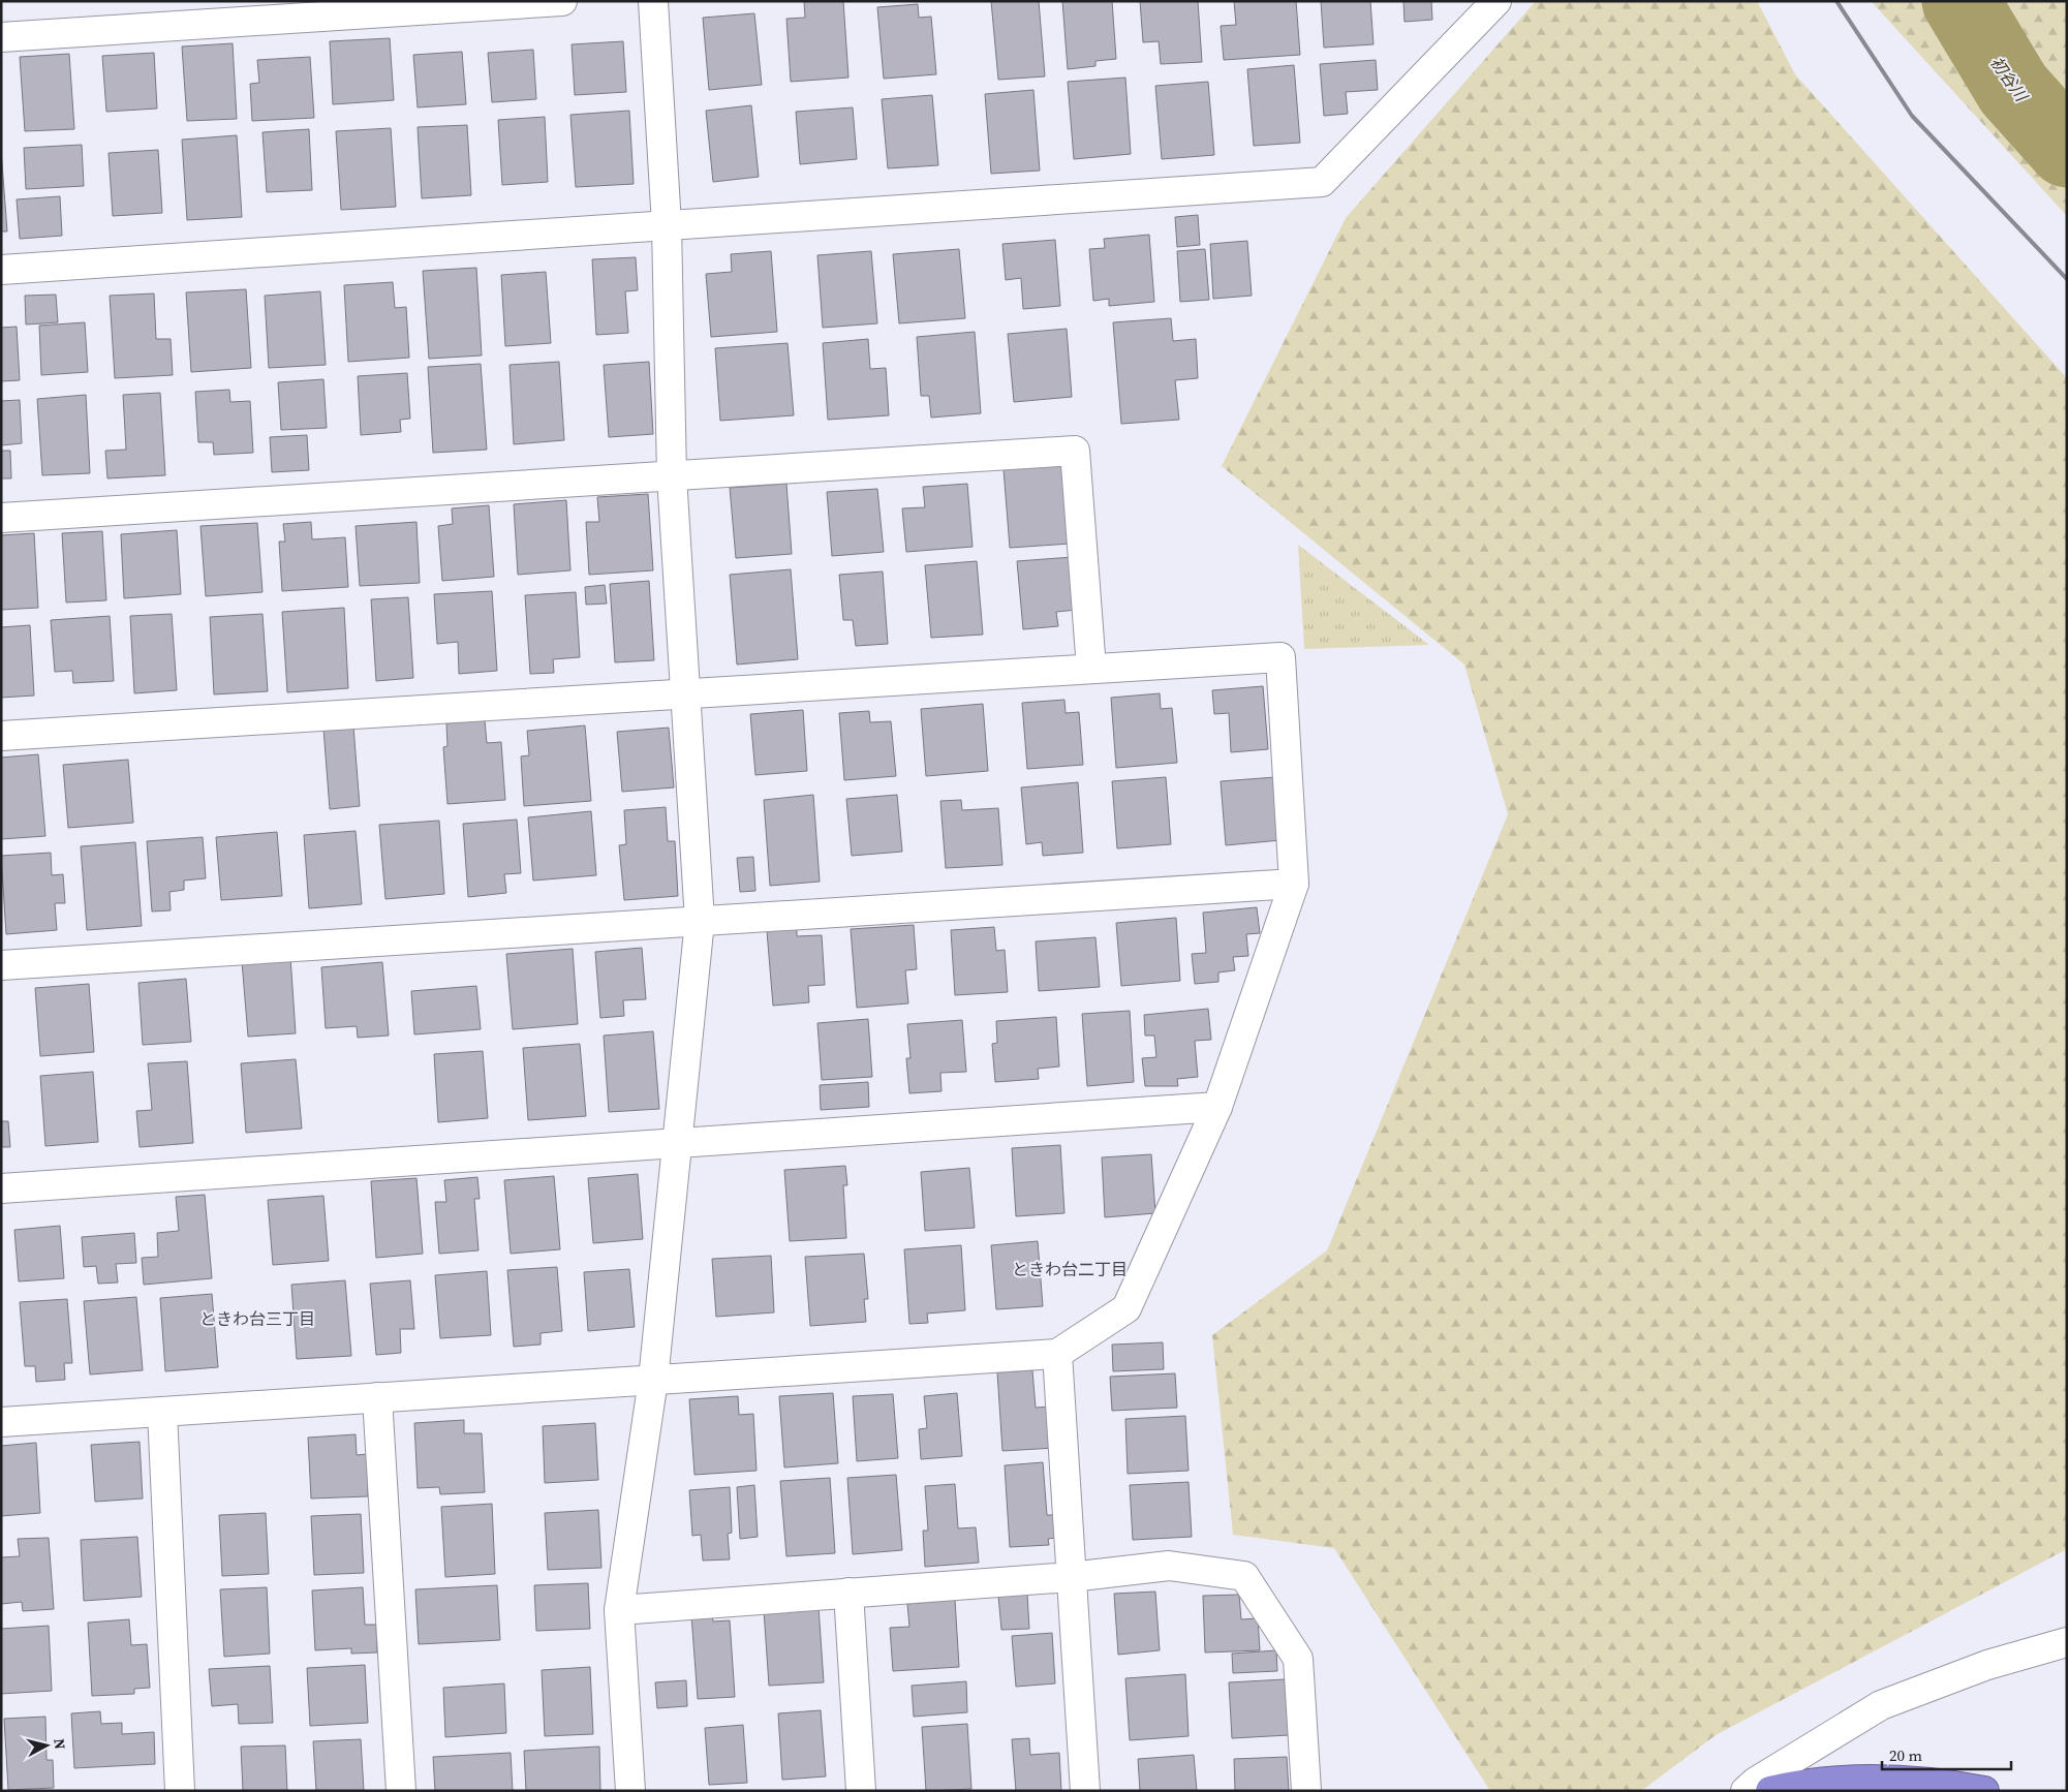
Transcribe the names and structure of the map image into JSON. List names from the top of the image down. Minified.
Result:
{"districts":["ときわ台二丁目","ときわ台三丁目"],"water":["初谷川"],"scale_bar":"20 m","north":"right"}
